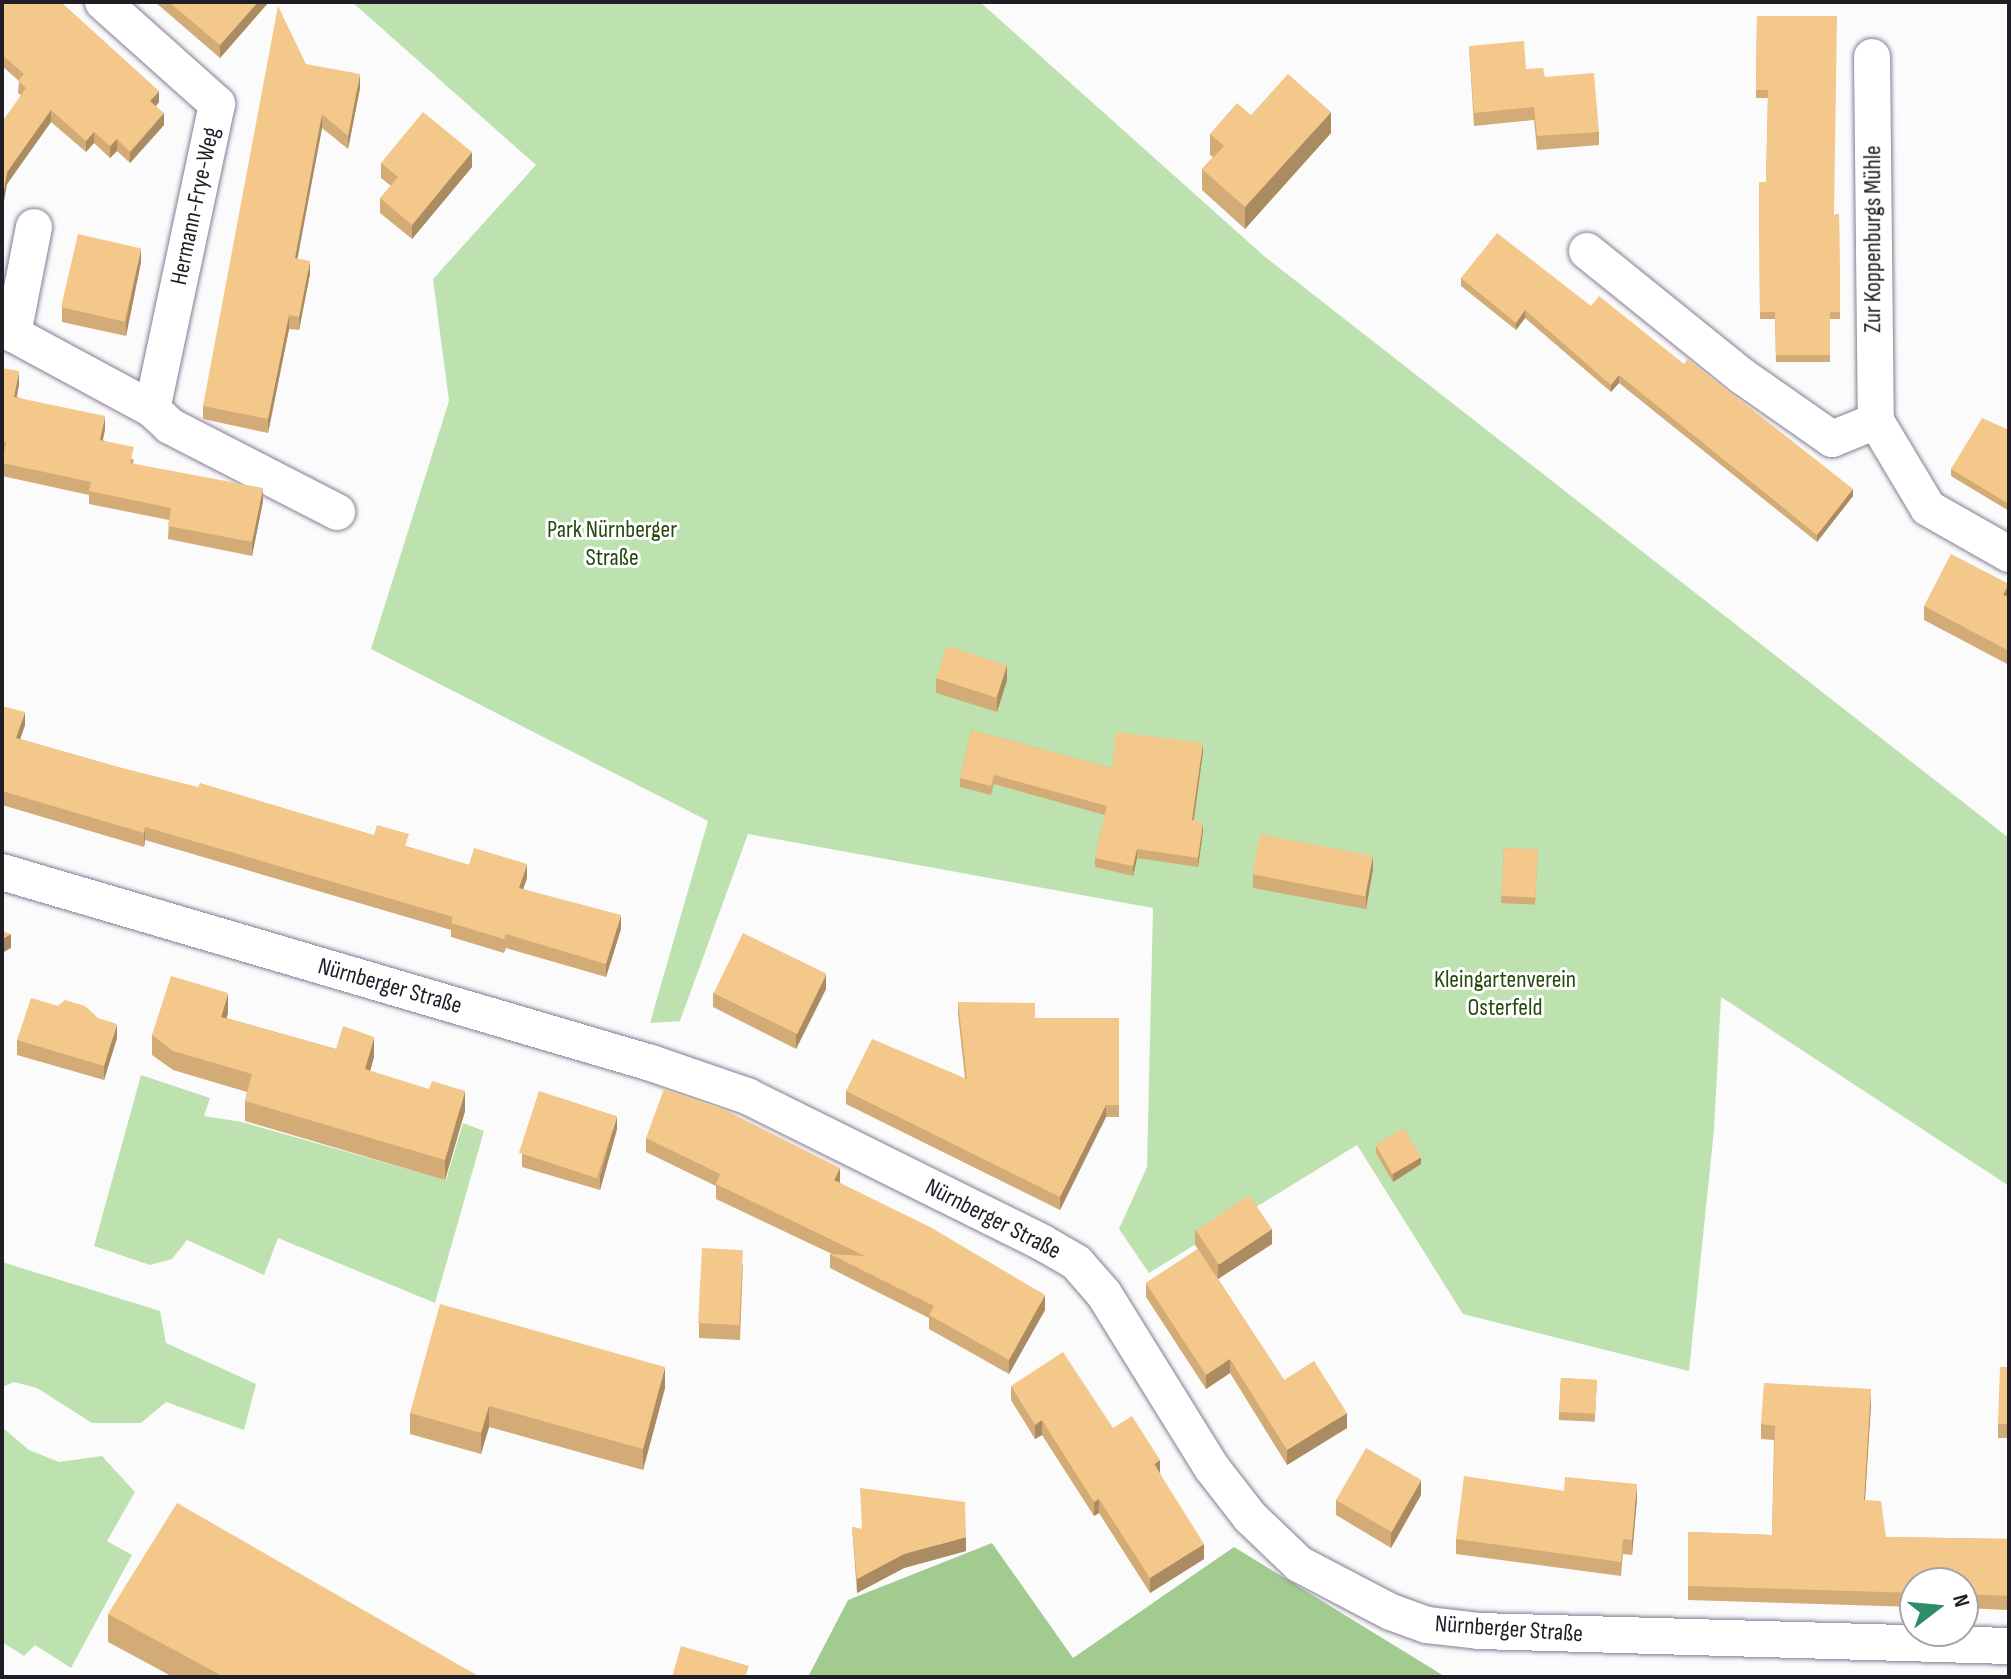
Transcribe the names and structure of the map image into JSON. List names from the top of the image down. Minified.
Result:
{"streets":{"street":["Hermann-Frye-Weg","Zur Koppenburgs Mühle","Nürnberger Straße"]},"parks":["Park Nürnberger Straße","Kleingartenverein Osterfeld"],"north":"right"}
